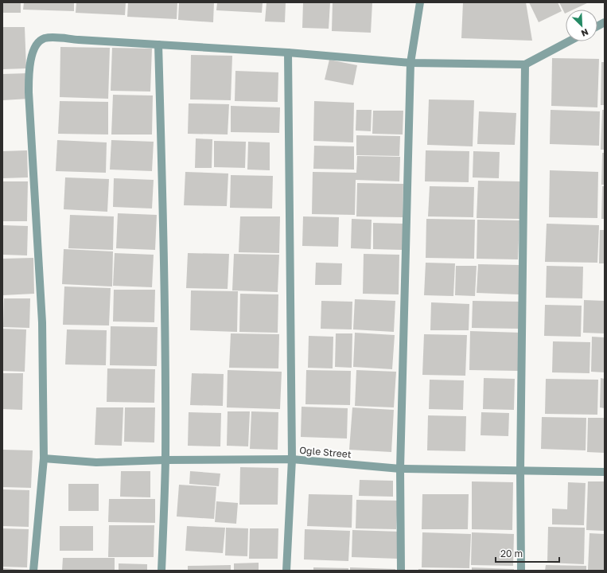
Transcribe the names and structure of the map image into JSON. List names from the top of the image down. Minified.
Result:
{"streets":{"street":["Ogle Street"]},"scale_bar":"20 m","north":"bottom right"}
